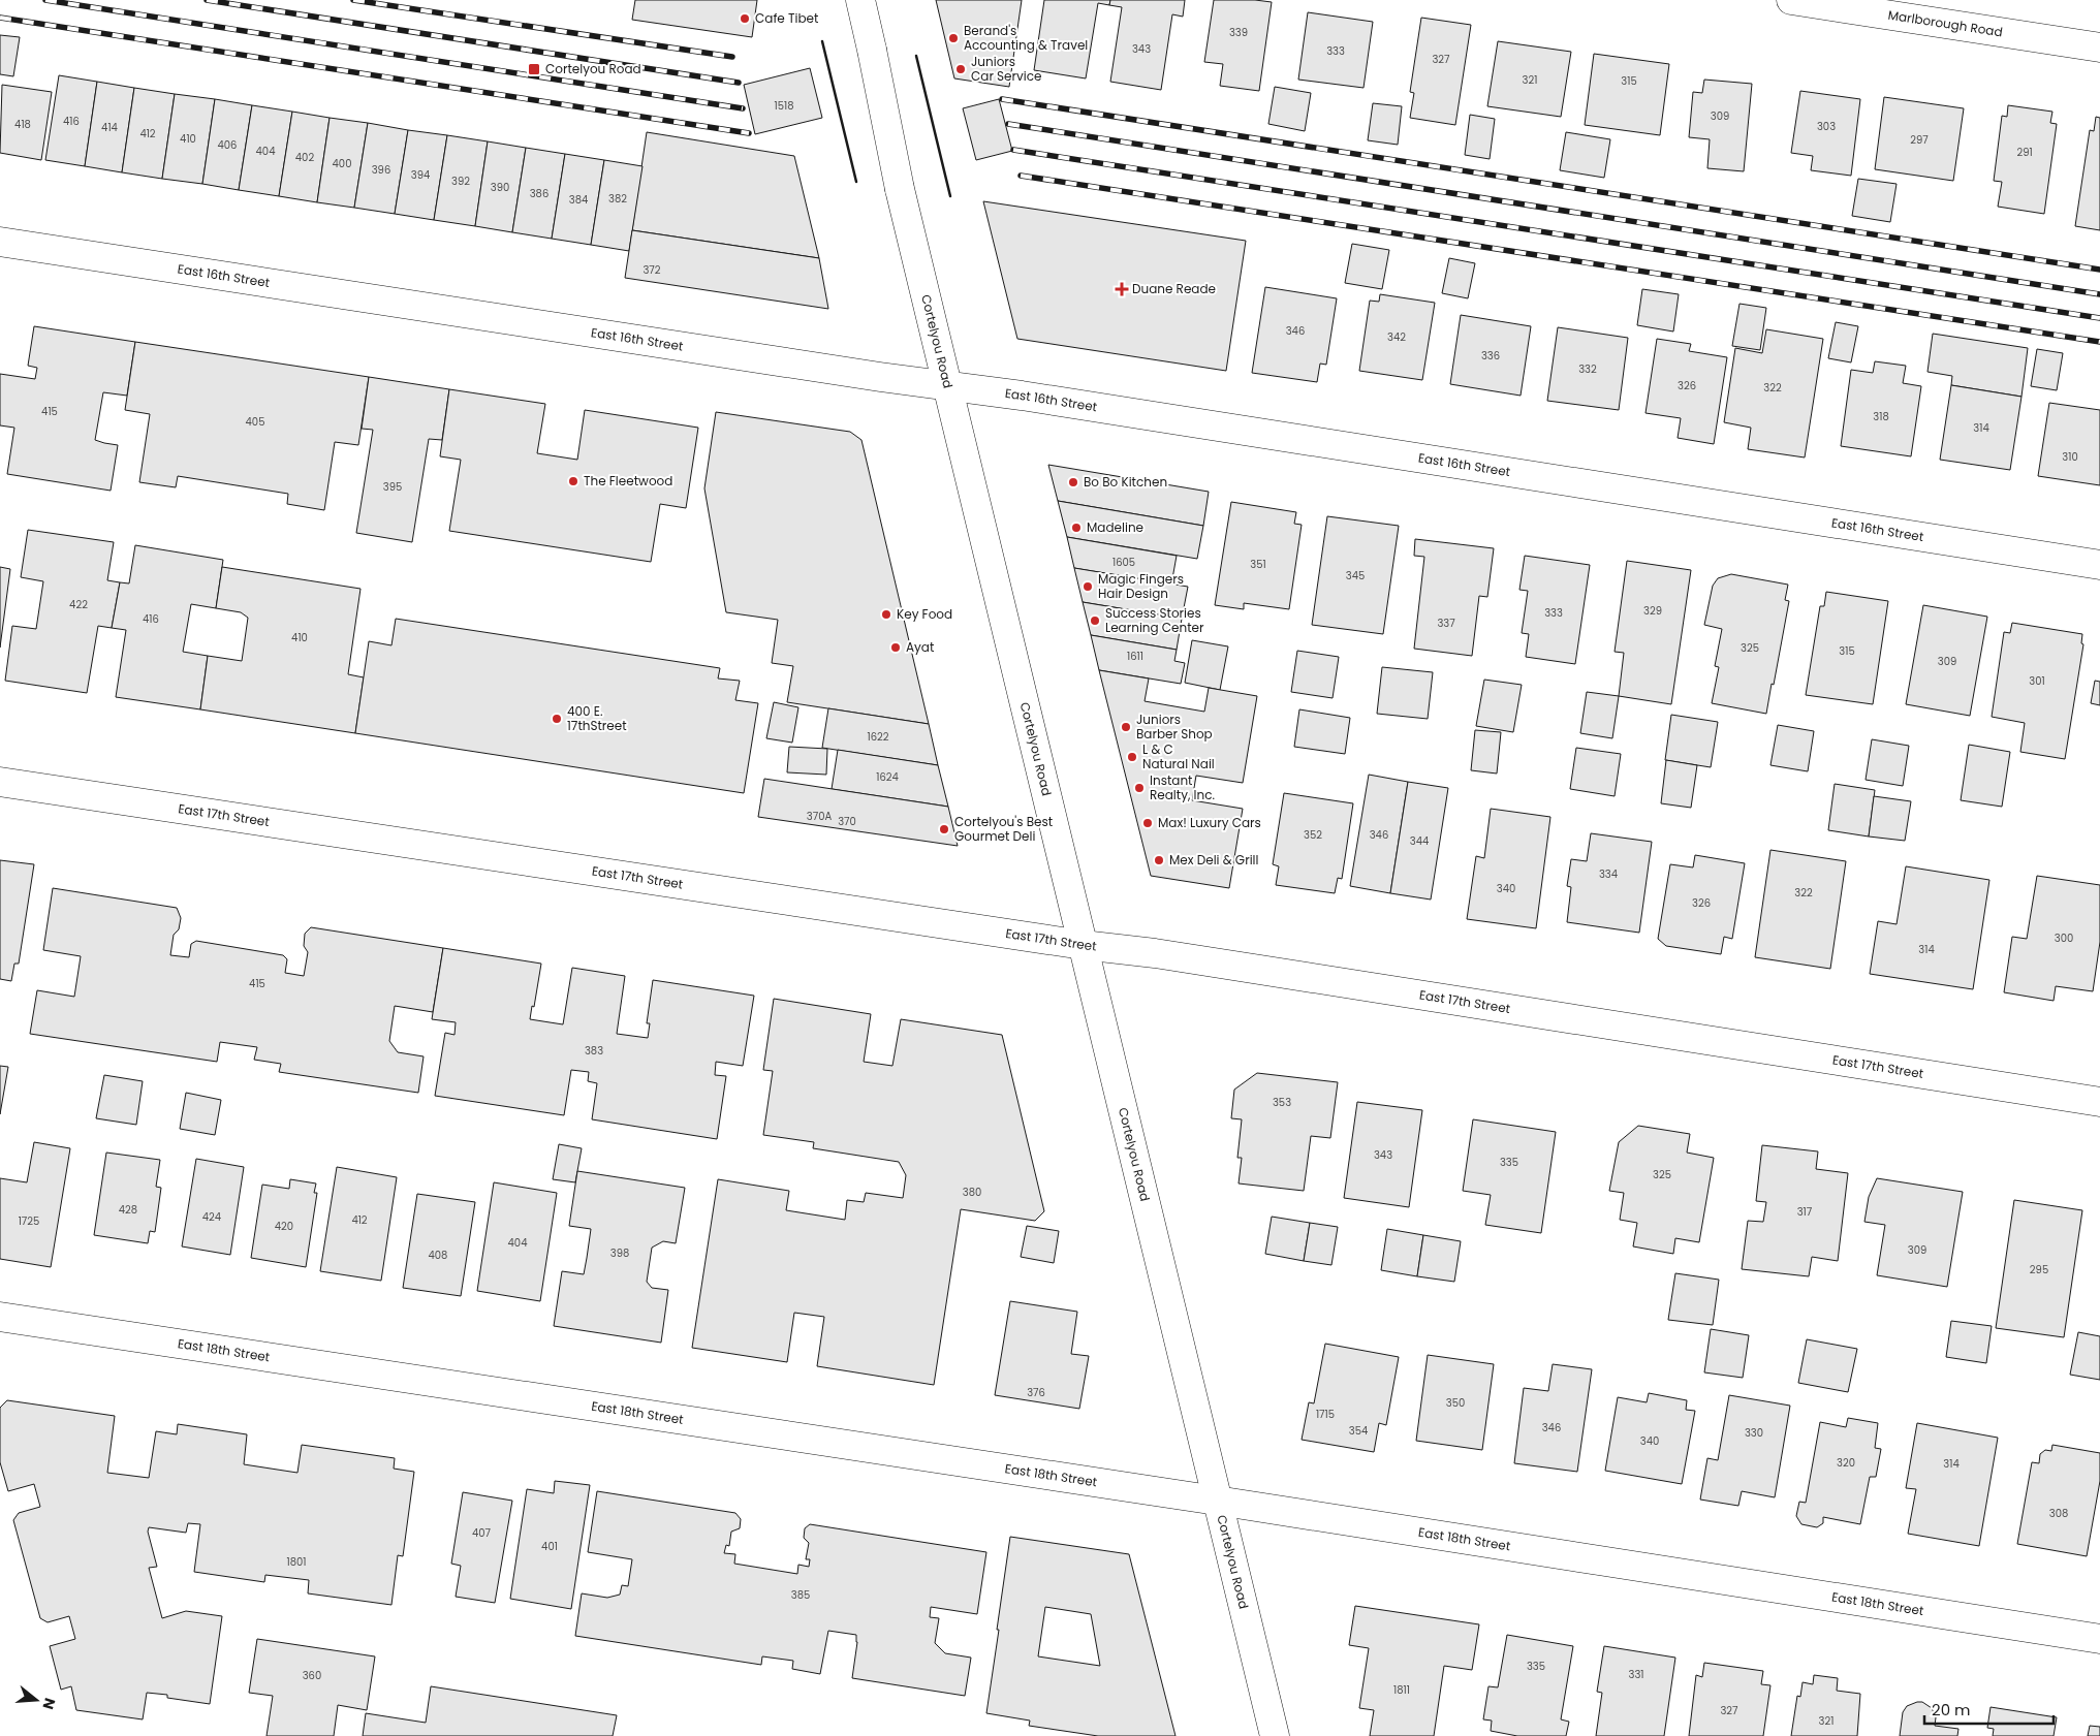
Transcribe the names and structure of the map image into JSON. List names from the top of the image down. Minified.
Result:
{"streets":{"street":["Marlborough Road","East 16th Street","Cortelyou Road","East 17th Street","East 18th Street"]},"crossings":[["East 16th Street","Cortelyou Road"],["Cortelyou Road","East 17th Street"],["Cortelyou Road","East 18th Street"]],"places":{"other":["Cafe Tibet","Berand's Accounting & Travel","Juniors Car Service","The Fleetwood","Bo Bo Kitchen","Madeline","Magic Fingers Hair Design","Key Food","Success Stories Learning Center","Ayat","400 E. 17thStreet","Juniors Barber Shop","L & C Natural Nail","Instant Realty, Inc.","Max! Luxury Cars","Cortelyou's Best Gourmet Deli","Mex Deli & Grill"],"transit":["Cortelyou Road"],"health":["Duane Reade"]},"house_numbers":["339","343","333","327","321","315","1518","309","416","418","303","414","412","410","297","406","404","291","402","400","396","394","392","390","386","382","384","372","346","342","336","332","326","322","415","318","405","314","310","395","1605","351","345","422","329","333","416","337","410","325","315","1611","309","301","1622","1624","370A","370","352","346","344","334","340","322","326","300","314","415","383","353","343","335","325","380","428","317","424","412","1725","420","404","309","398","408","295","376","350","1715","346","354","330","340","320","314","308","407","401","1801","385","335","331","360","1811","327","321"],"scale_bar":"20 m","north":"right"}
